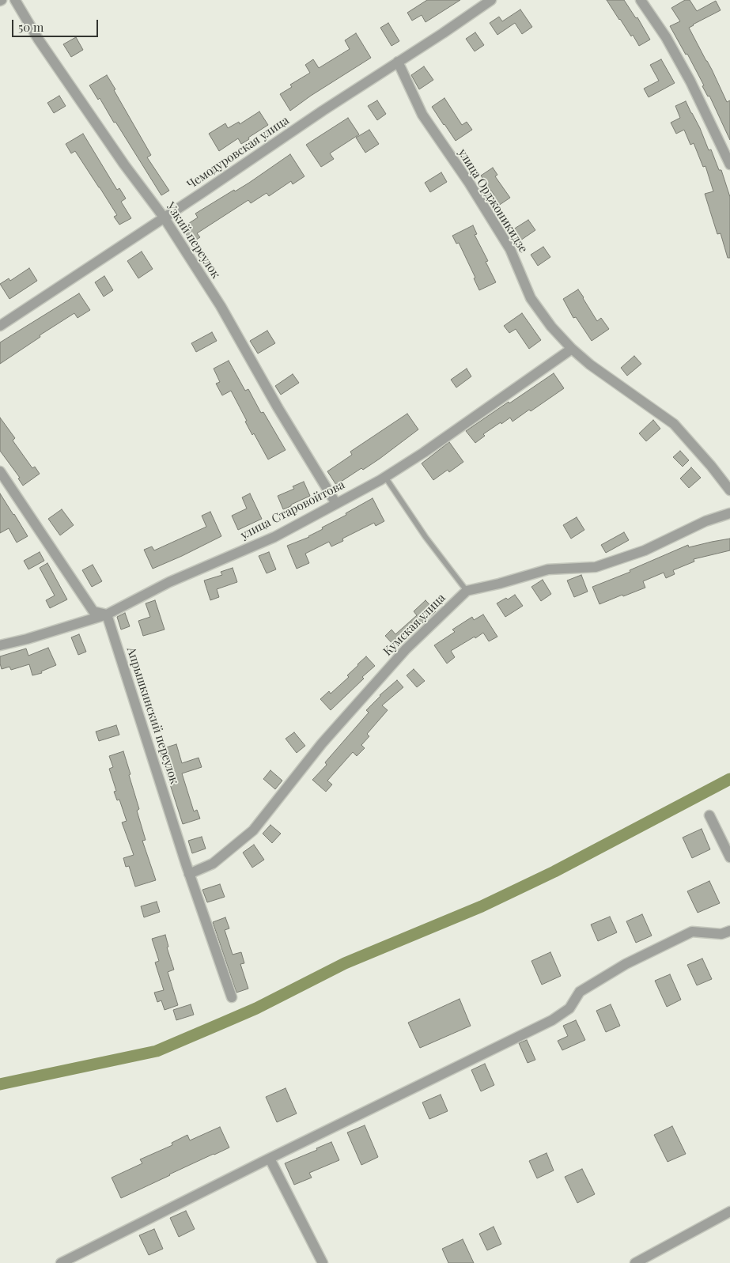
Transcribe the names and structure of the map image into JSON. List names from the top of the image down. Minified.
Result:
{"streets":{"street":["Чемодуровская улица","улица Орджоникидзе","Узкий переулок","улица Старовойтова","Кумская улица","Апрышкинский переулок"]},"crossings":[["Чемодуровская улица","улица Орджоникидзе"],["Чемодуровская улица","Узкий переулок"],["улица Орджоникидзе","улица Старовойтова"],["Узкий переулок","улица Старовойтова"],["улица Старовойтова","Апрышкинский переулок"],["Кумская улица","Апрышкинский переулок"]],"scale_bar":"50 m"}
